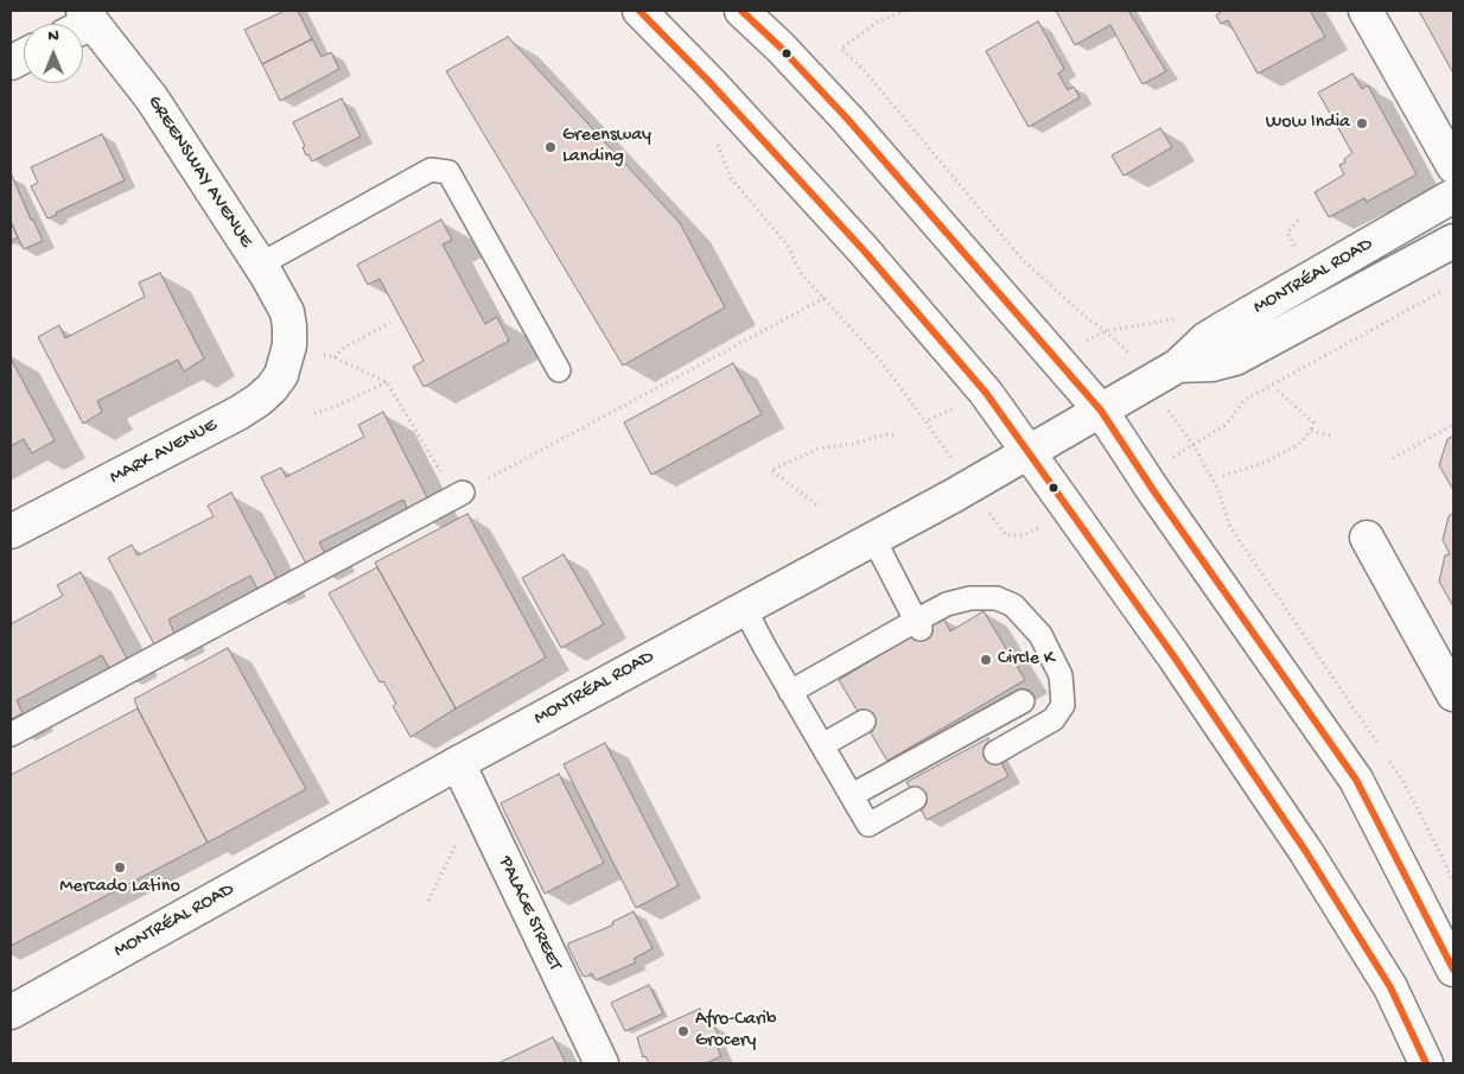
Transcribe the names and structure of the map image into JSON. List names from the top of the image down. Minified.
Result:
{"streets":{"main road":["GREENSWAY AVENUE","MONTRÉAL ROAD","MARK AVENUE","PALACE STREET"]},"crossings":[["GREENSWAY AVENUE","MARK AVENUE"],["MONTRÉAL ROAD","PALACE STREET"]],"places":["Wow India","Greensway Landing","Circle K","Mercado Latino","Afro-Carib Grocery"],"north":"top"}
